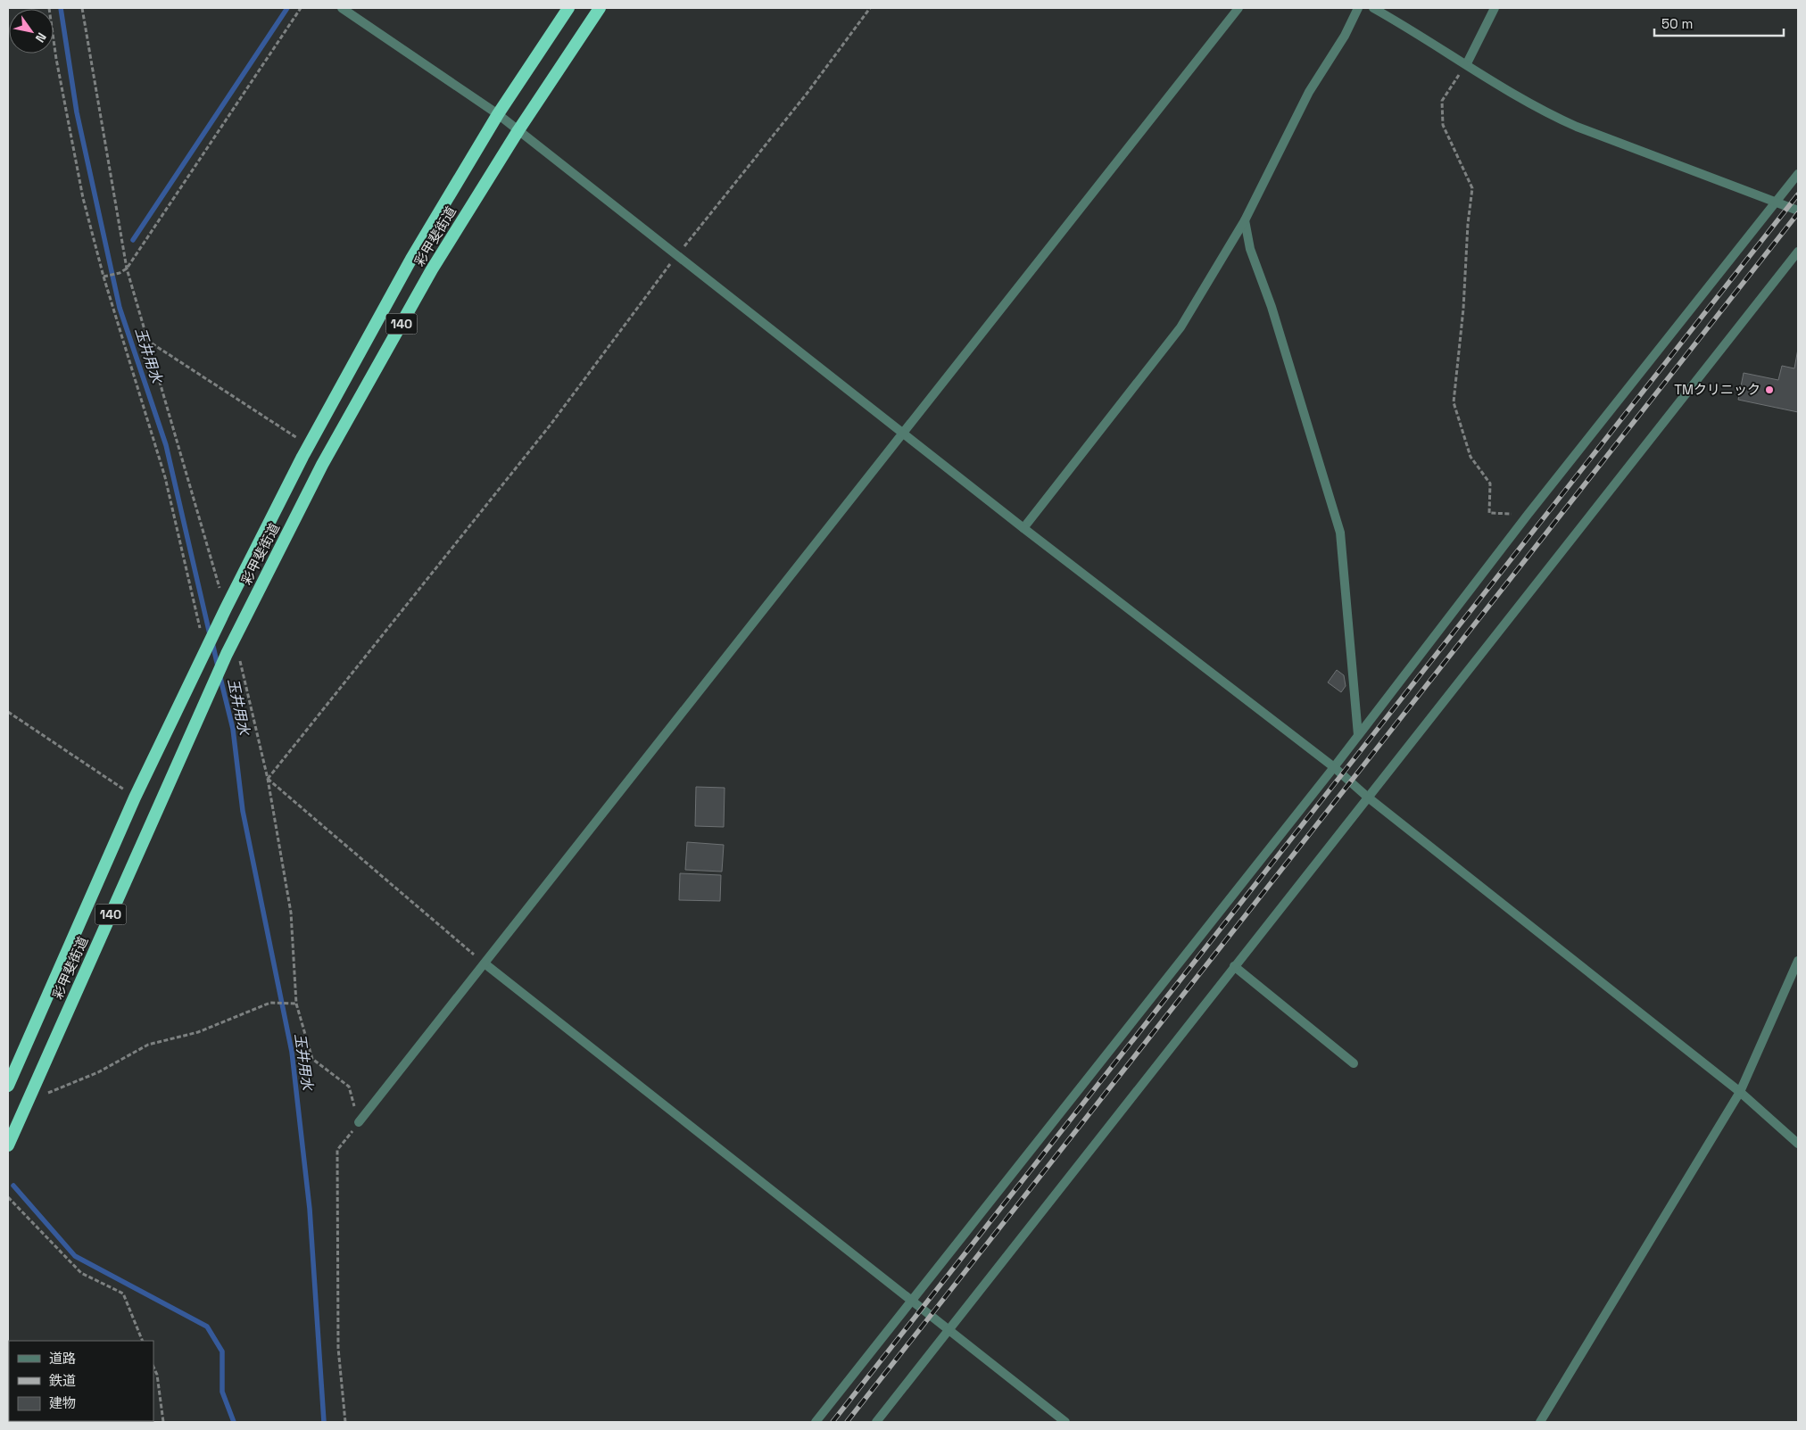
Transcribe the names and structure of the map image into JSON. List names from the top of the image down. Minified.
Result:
{"streets":{"highway":["彩甲斐街道","140"]},"water":["玉井用水"],"places":["TMクリニック"],"legend":["道路","鉄道","建物"],"scale_bar":"50 m","north":"bottom right"}
